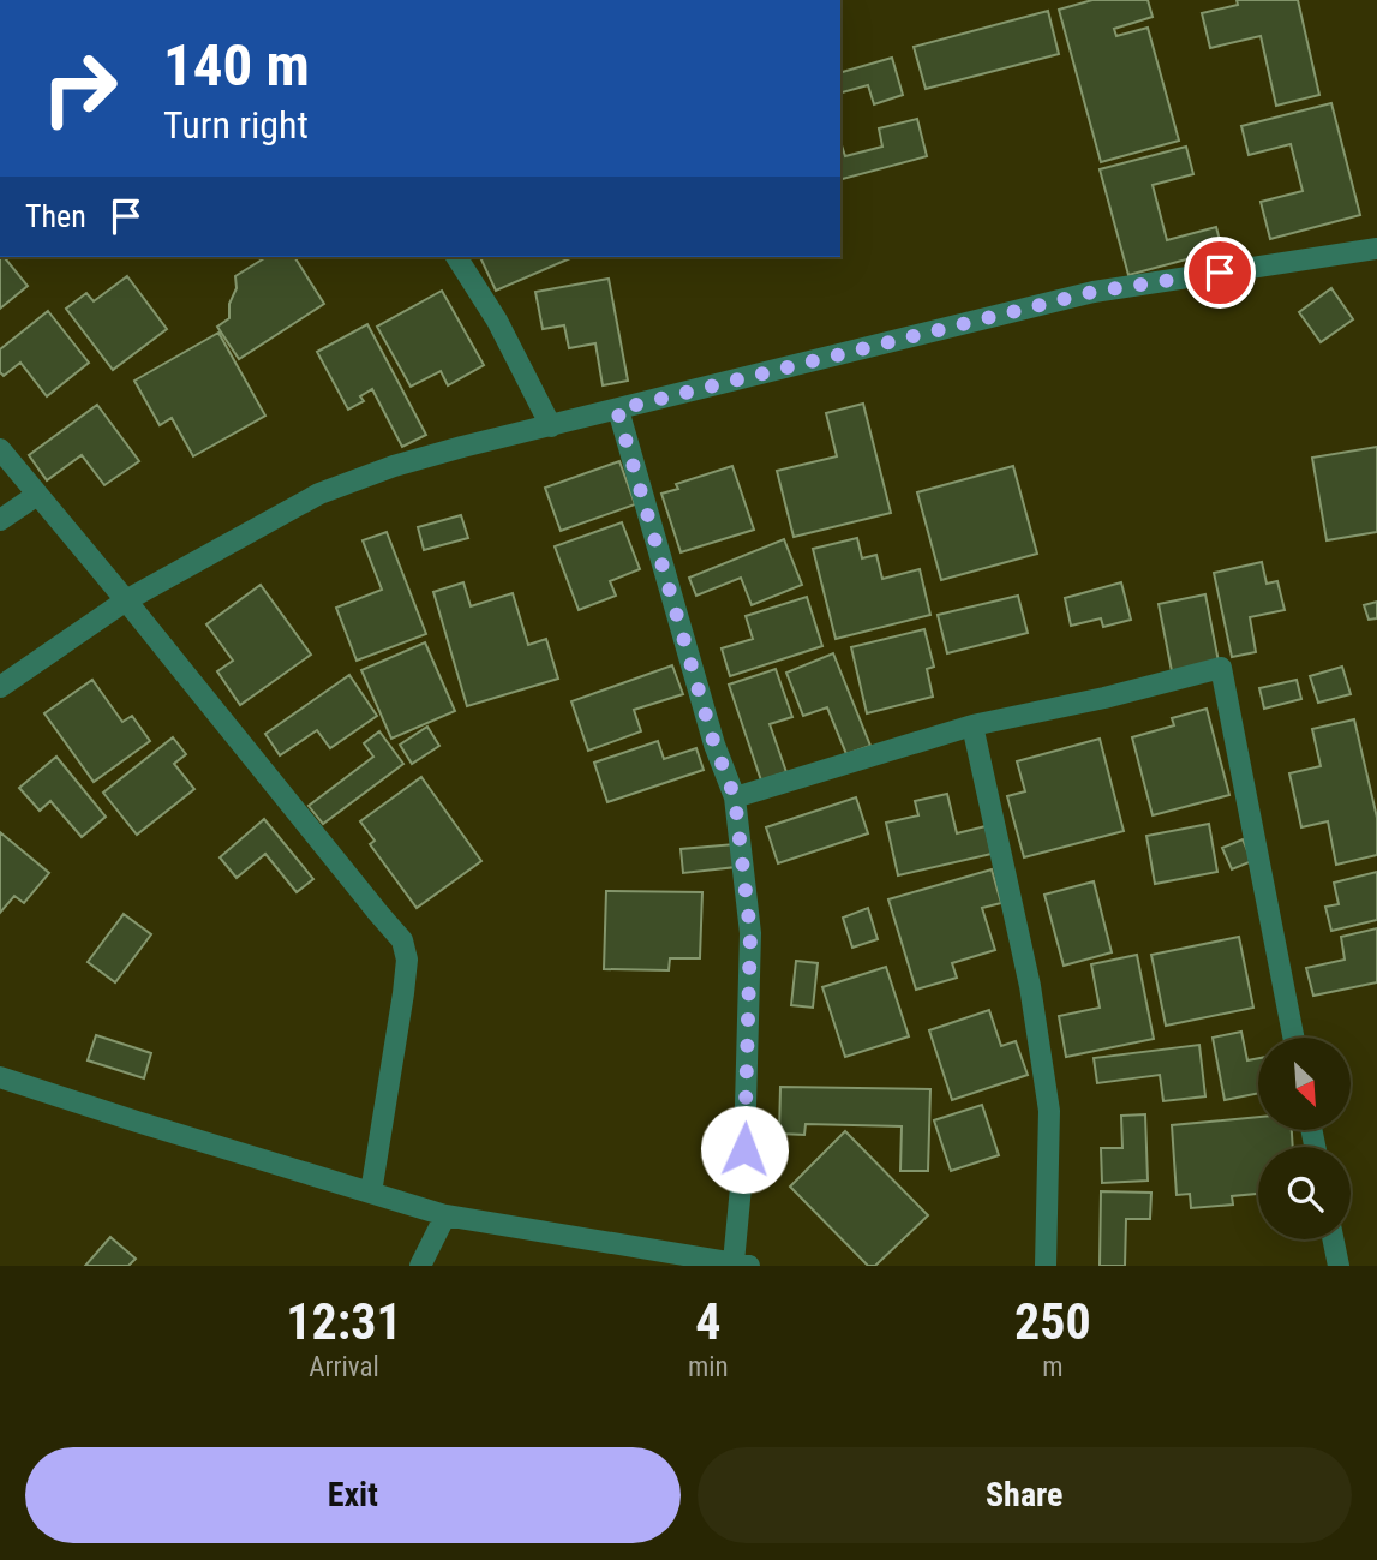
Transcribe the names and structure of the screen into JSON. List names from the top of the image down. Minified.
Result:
{"north":"bottom right","page":{"turn":["140 m","Turn right"],"then":"Then","eta":["12:31","Arrival","4","min","250","m"],"buttons":["Exit","Share"]}}
